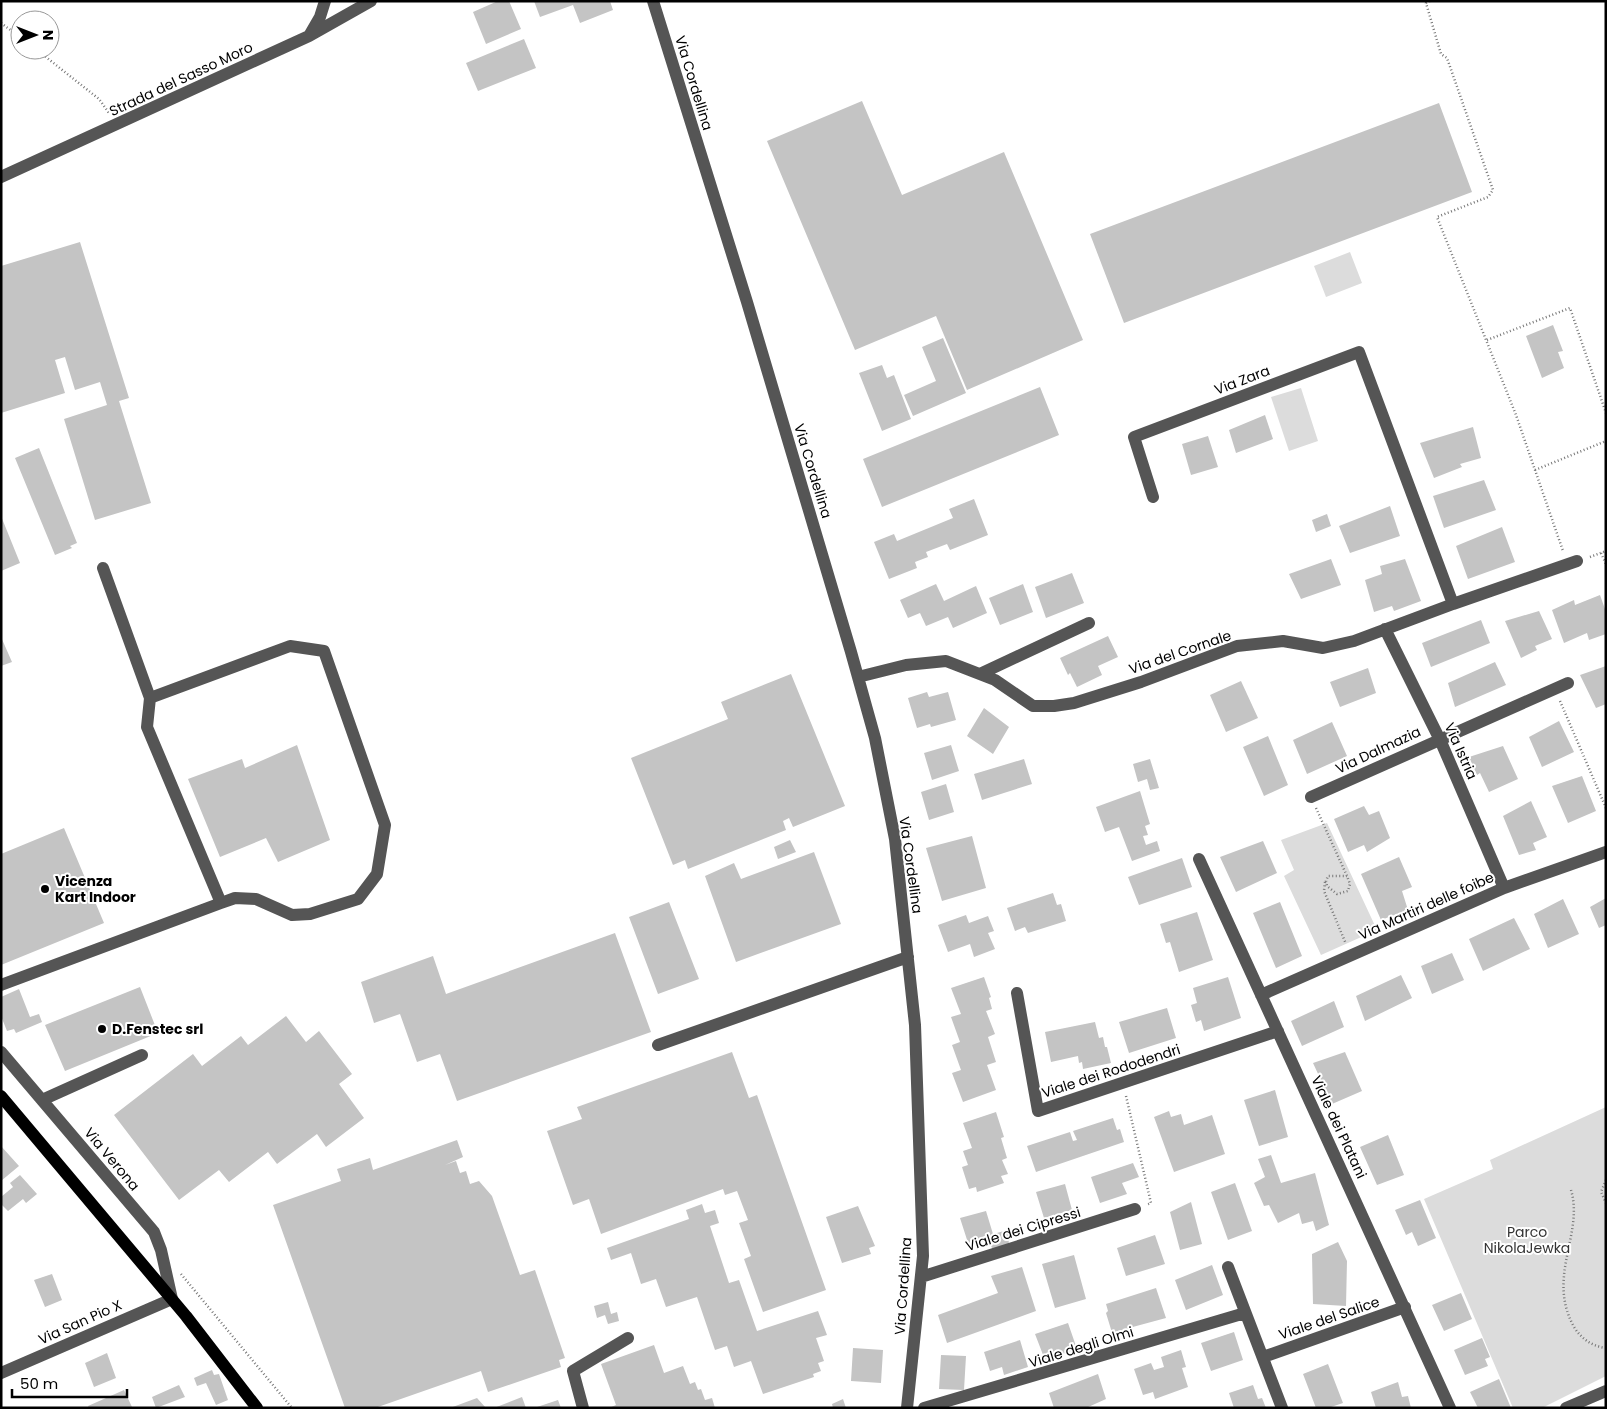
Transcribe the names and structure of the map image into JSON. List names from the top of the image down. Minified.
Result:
{"streets":{"main road":["Via Verona"],"street":["Strada del Sasso Moro","Via Cordellina","Via Zara","Via del Cornale","Via Dalmazia","Via Istria","Via Martiri delle foibe","Viale dei Rododendri","Viale dei Platani","Viale dei Cipressi","Viale del Salice","Via San Pio X","Viale degli Olmi"]},"crossings":[["Via Cordellina","Via del Cornale"],["Via Cordellina","Viale dei Cipressi"],["Via Zara","Via del Cornale"],["Via del Cornale","Via Istria"],["Via Dalmazia","Via Istria"],["Via Istria","Via Martiri delle foibe"],["Via Martiri delle foibe","Viale dei Platani"],["Viale dei Rododendri","Viale dei Platani"],["Viale dei Platani","Viale del Salice"],["Via Verona","Via San Pio X"]],"parks":["Parco NikolaJewka"],"places":["Vicenza Kart Indoor","D.Fenstec srl"],"scale_bar":"50 m","north":"right"}
